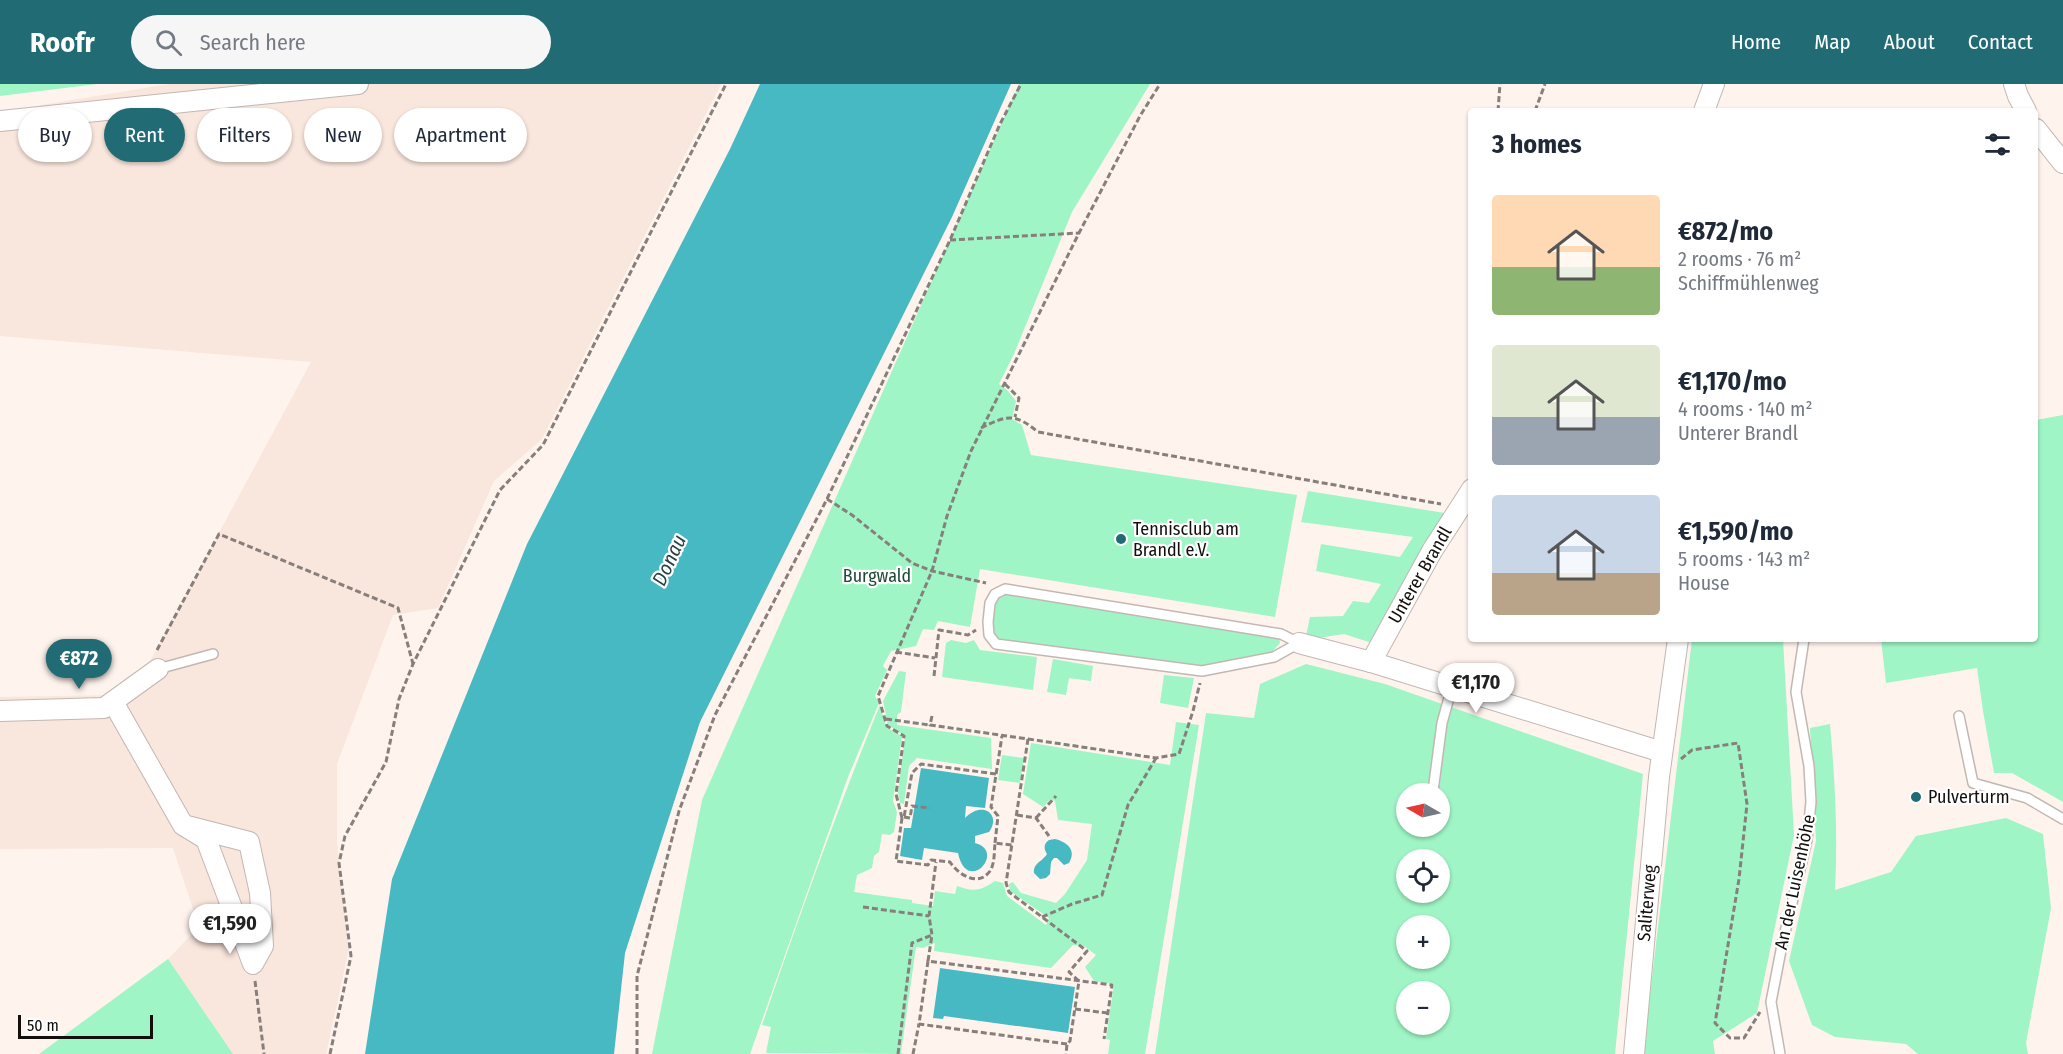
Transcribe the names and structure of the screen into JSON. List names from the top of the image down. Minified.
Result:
{"streets":{"street":["Unterer Brandl","Saliterweg"],"lane":["An der Luisenhöhe"]},"water":["Donau"],"parks":["Burgwald"],"places":["Tennisclub am Brandl e.V.","Pulverturm"],"scale_bar":"50 m","north":"left","page":{"header":"Roofr","search":"Search here","nav":["Home","Map","About","Contact"],"chip":["Buy","Rent","Filters","New","Apartment"],"heading":"3 homes","list":[{"name":"€872/mo","note":"2 rooms · 76 m² · Schiffmühlenweg"},{"name":"€1,170/mo","note":"4 rooms · 140 m² · Unterer Brandl"},{"name":"€1,590/mo","note":"5 rooms · 143 m² · House"}],"price":["€872","€1,170","€1,590"],"map_buttons":["+","−"],"scale":"50 m"}}
